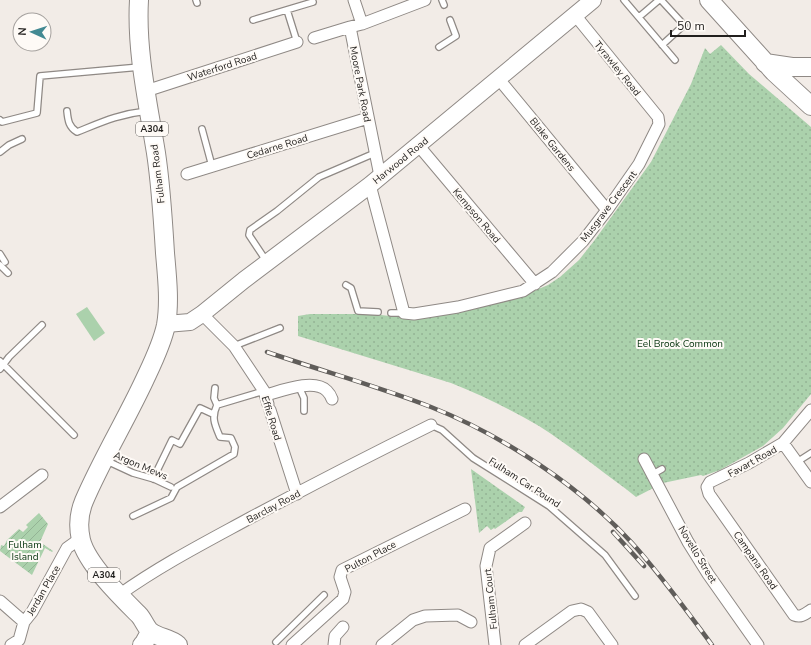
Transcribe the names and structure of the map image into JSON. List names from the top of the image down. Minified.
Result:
{"streets":{"main road":["A304","Harwood Road","Fulham Road"],"street":["Waterford Road","Tyrawley Road","Moore Park Road","Blake Gardens","Cedarne Road","Musgrave Crescent","Kempson Road","Effie Road","Favart Road","Barclay Road","Novello Street","Pulton Place","Campana Road","Jerdan Place","Fulham Court"],"lane":["Argon Mews","Fulham Car Pound"]},"crossings":[["Waterford Road","Fulham Road"],["Tyrawley Road","Harwood Road"],["Tyrawley Road","Musgrave Crescent"],["Moore Park Road","Cedarne Road"],["Moore Park Road","Harwood Road"],["Moore Park Road","Musgrave Crescent"],["A304","Harwood Road"],["A304","Fulham Road"],["A304","Argon Mews"],["A304","Barclay Road"],["A304","Jerdan Place"],["Blake Gardens","Harwood Road"],["Blake Gardens","Musgrave Crescent"],["Harwood Road","Fulham Road"],["Harwood Road","Kempson Road"],["Harwood Road","Effie Road"],["Musgrave Crescent","Kempson Road"],["Effie Road","Barclay Road"],["Favart Road","Campana Road"],["Fulham Car Pound","Barclay Road"]],"parks":["Eel Brook Common","Fulham Island"],"scale_bar":"50 m","north":"left"}
